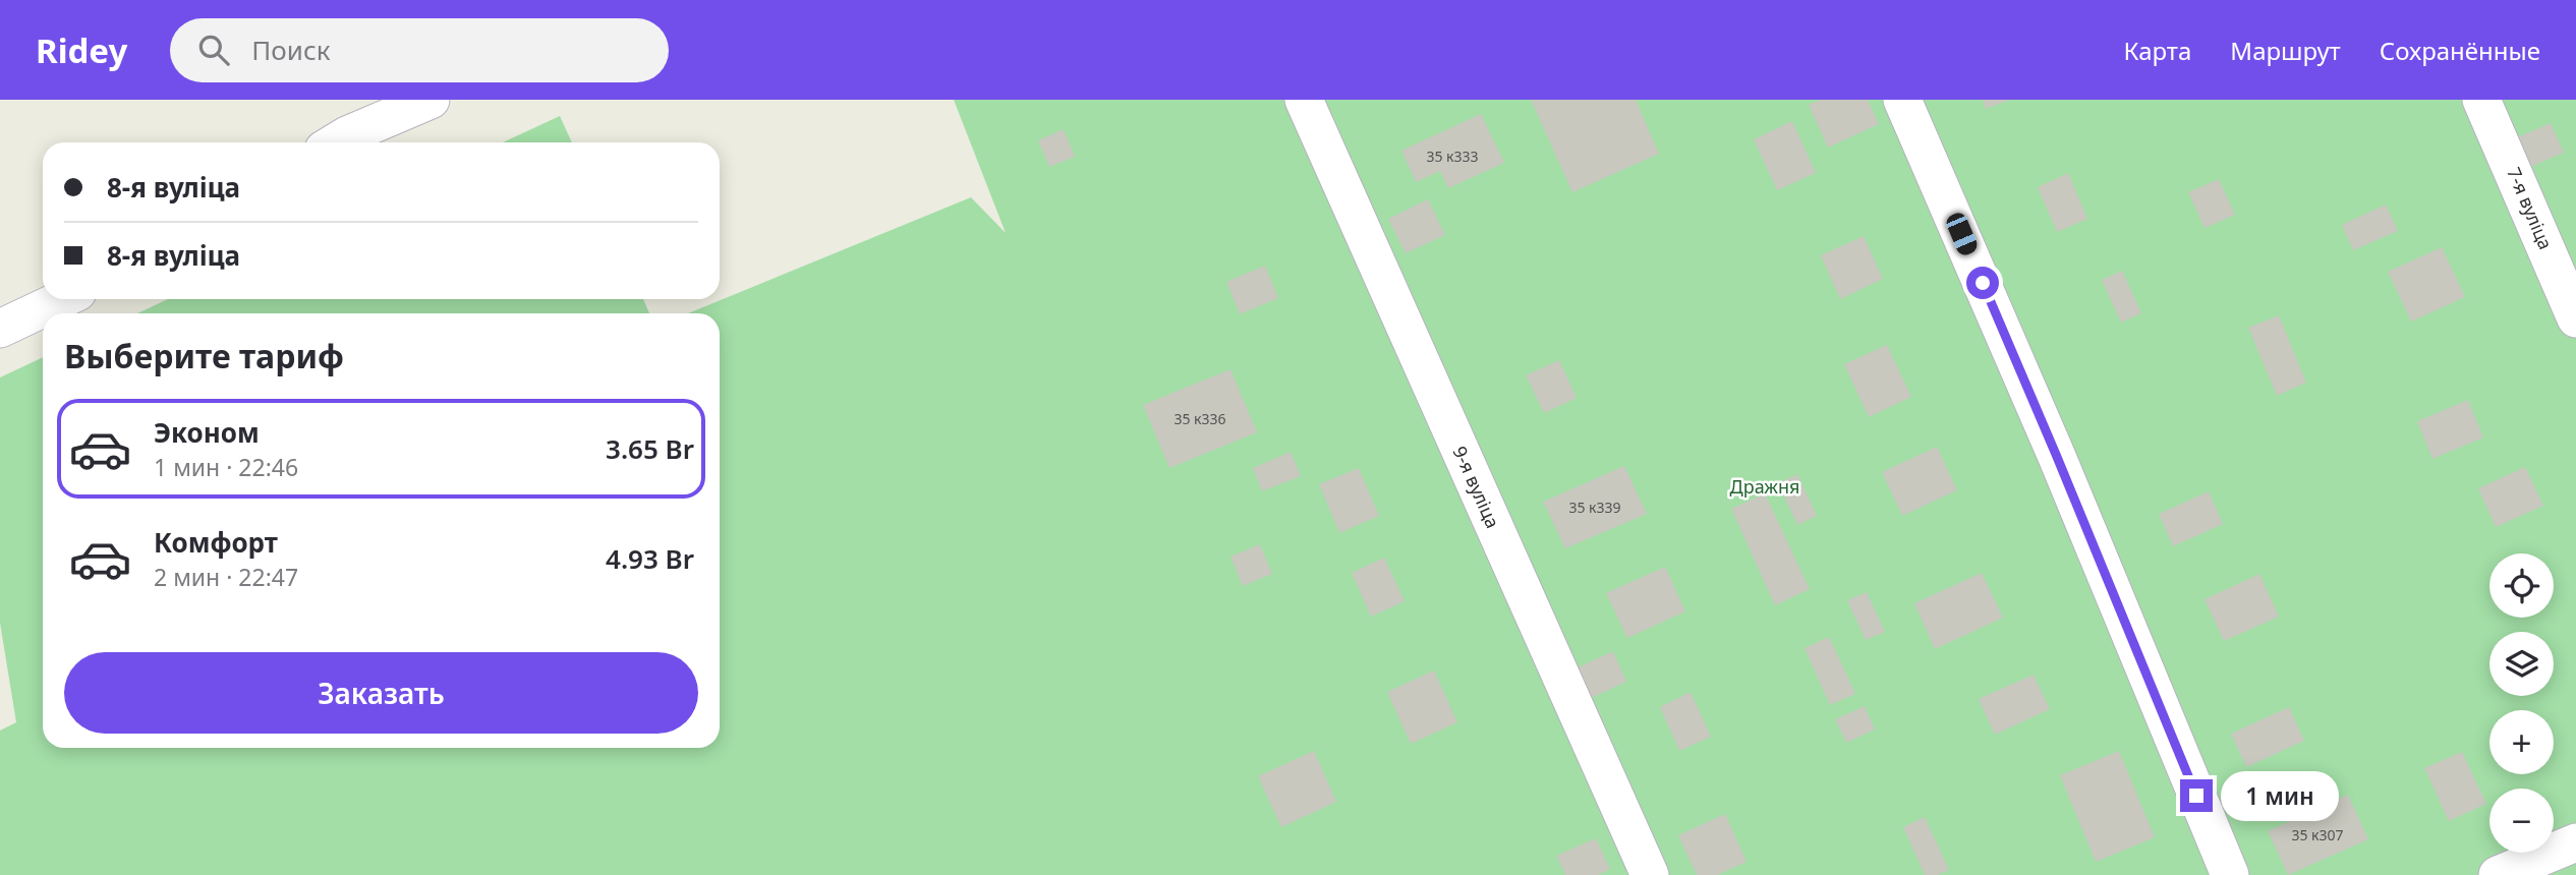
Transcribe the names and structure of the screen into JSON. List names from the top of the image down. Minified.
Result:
{"streets":{"street":["7-я вуліца","9-я вуліца"]},"parks":["Дражня"],"house_numbers":["35 к333","35 к336","35 к339","35 к307"],"page":{"header":"Ridey","search":"Поиск","nav":["Карта","Маршрут","Сохранённые"],"banner":["8-я вуліца","8-я вуліца"],"heading":"Выберите тариф","list":[{"name":"Эконом","note":"1 мин · 22:46","value":"3.65 Br"},{"name":"Комфорт","note":"2 мин · 22:47","value":"4.93 Br"}],"map_buttons":["+","−"],"buttons":"Заказать","bubble":"1 мин"}}
